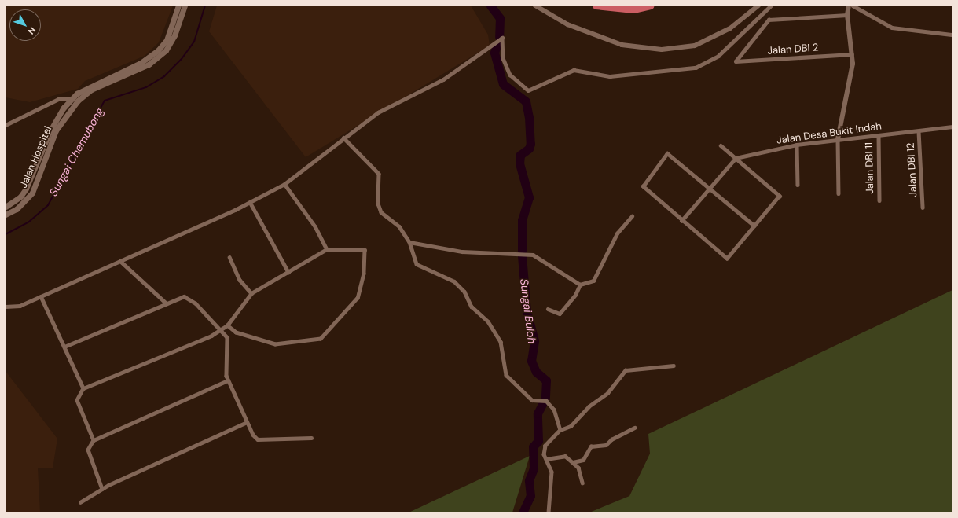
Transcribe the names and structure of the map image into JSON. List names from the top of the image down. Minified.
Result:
{"streets":{"main road":["Jalan Hospital"],"street":["Jalan DBI 2","Jalan Desa Bukit Indah","Jalan DBI 11","Jalan DBI 12"]},"crossings":[["Jalan Desa Bukit Indah","Jalan DBI 11"],["Jalan Desa Bukit Indah","Jalan DBI 12"]],"water":["Sungai Chemubong","Sungai Buloh"],"north":"bottom right"}
